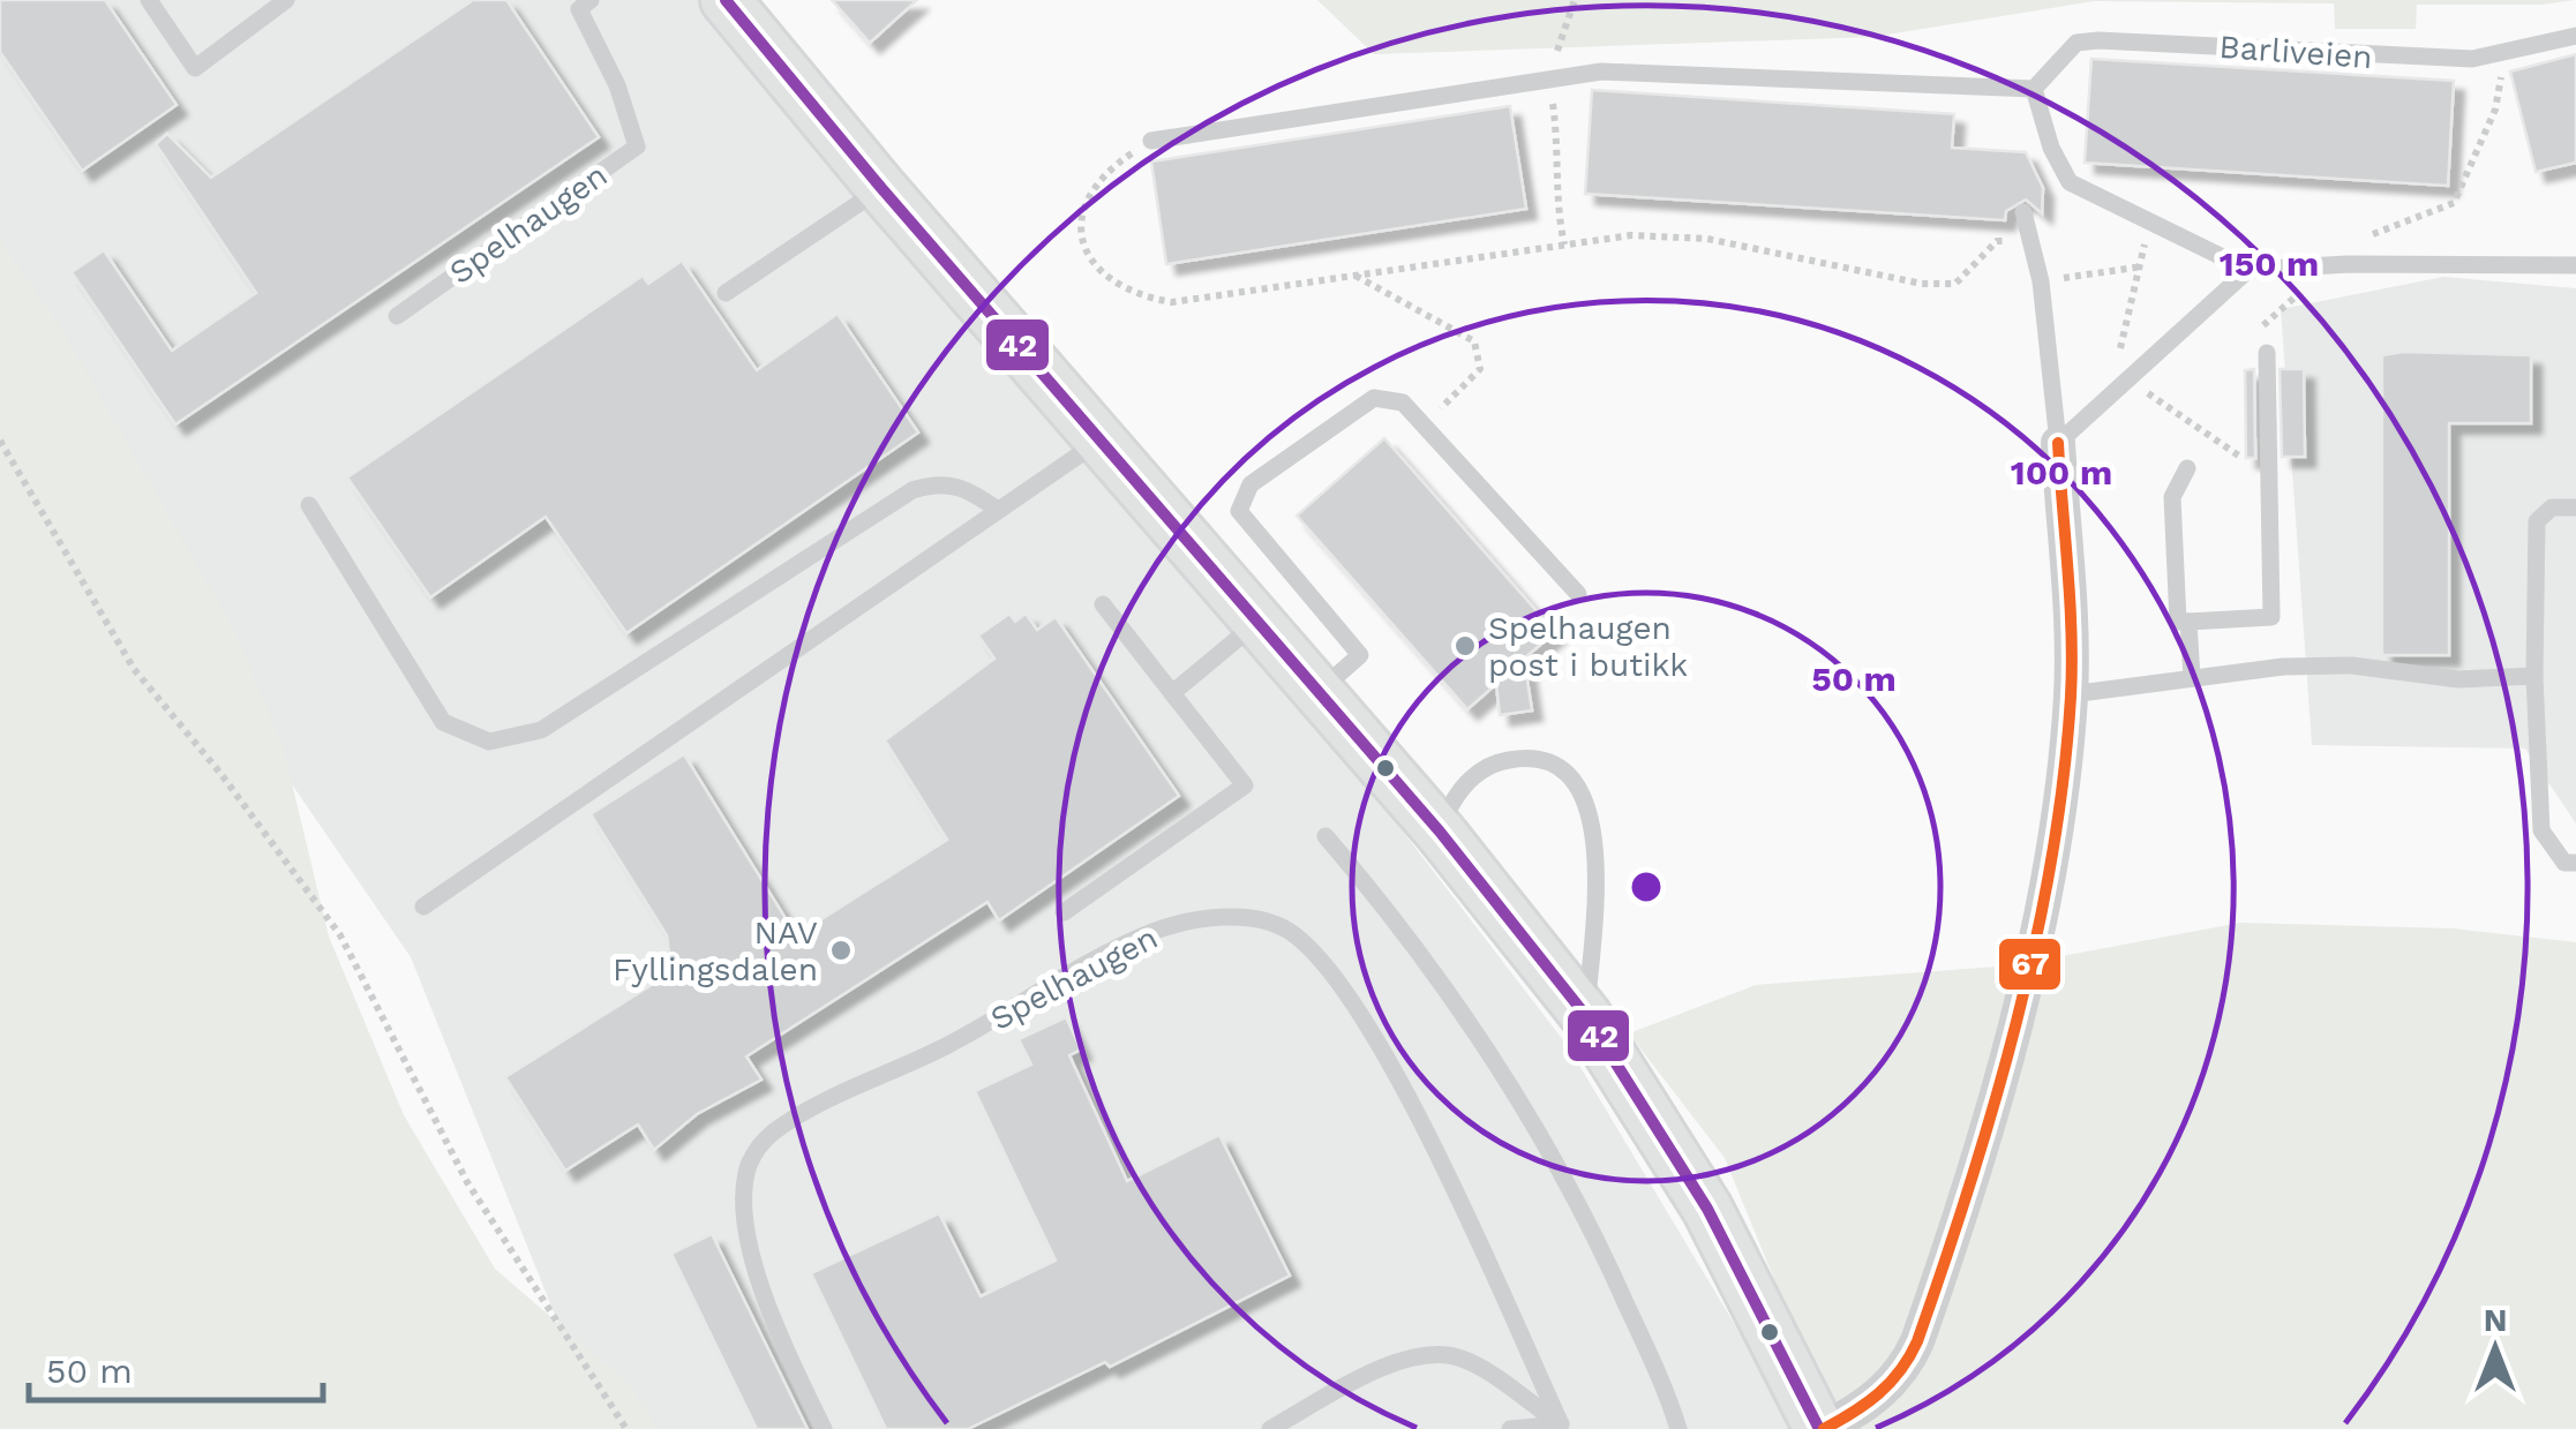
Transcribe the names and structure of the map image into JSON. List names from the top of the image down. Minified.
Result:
{"streets":{"lane":["Barliveien","Spelhaugen"]},"places":["Spelhaugen post i butikk","NAV Fyllingsdalen"],"lines":["transit line 42","transit line 67"],"scale_bar":"50 m","north":"top","rings":["150 m","100 m","50 m"]}
